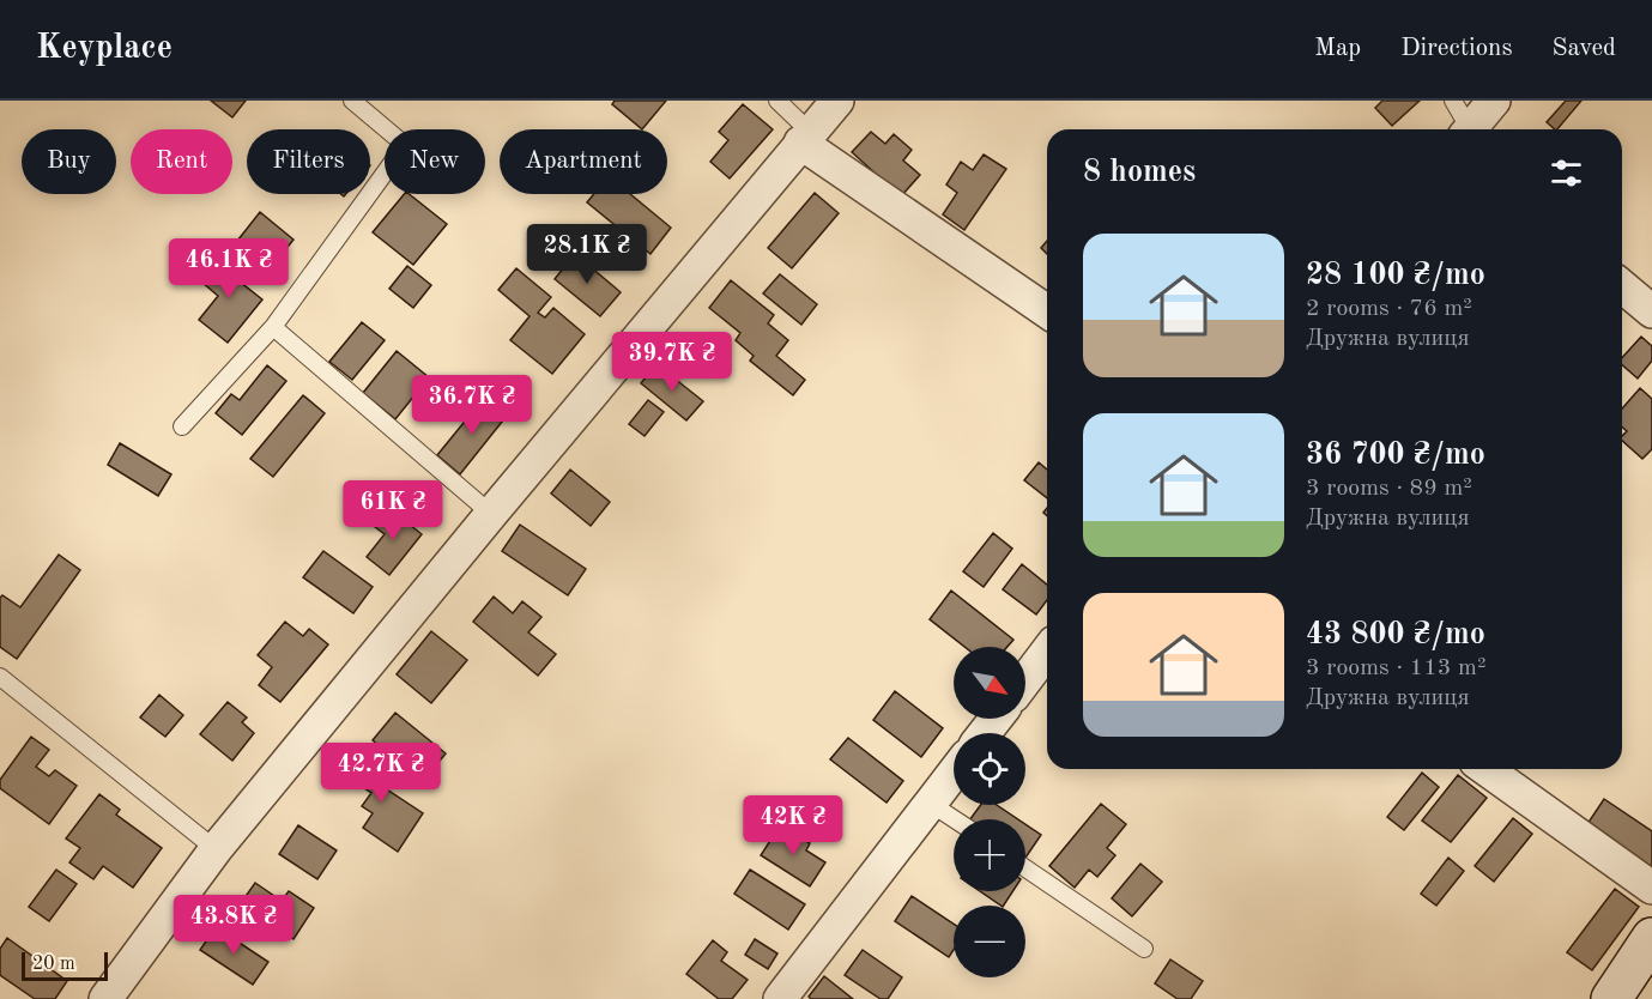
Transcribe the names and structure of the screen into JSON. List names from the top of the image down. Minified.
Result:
{"scale_bar":"20 m","north":"bottom right","page":{"header":"Keyplace","nav":["Map","Directions","Saved"],"chip":["Buy","Rent","Filters","New","Apartment"],"heading":"8 homes","list":[{"name":"28 100 ₴/mo","note":"2 rooms · 76 m² · Дружна вулиця"},{"name":"36 700 ₴/mo","note":"3 rooms · 89 m² · Дружна вулиця"},{"name":"43 800 ₴/mo","note":"3 rooms · 113 m² · Дружна вулиця"}],"price":["28.1K ₴","46.1K ₴","39.7K ₴","36.7K ₴","61K ₴","42.7K ₴","42K ₴","43.8K ₴"],"map_buttons":["+","−"],"scale":"20 m"}}
